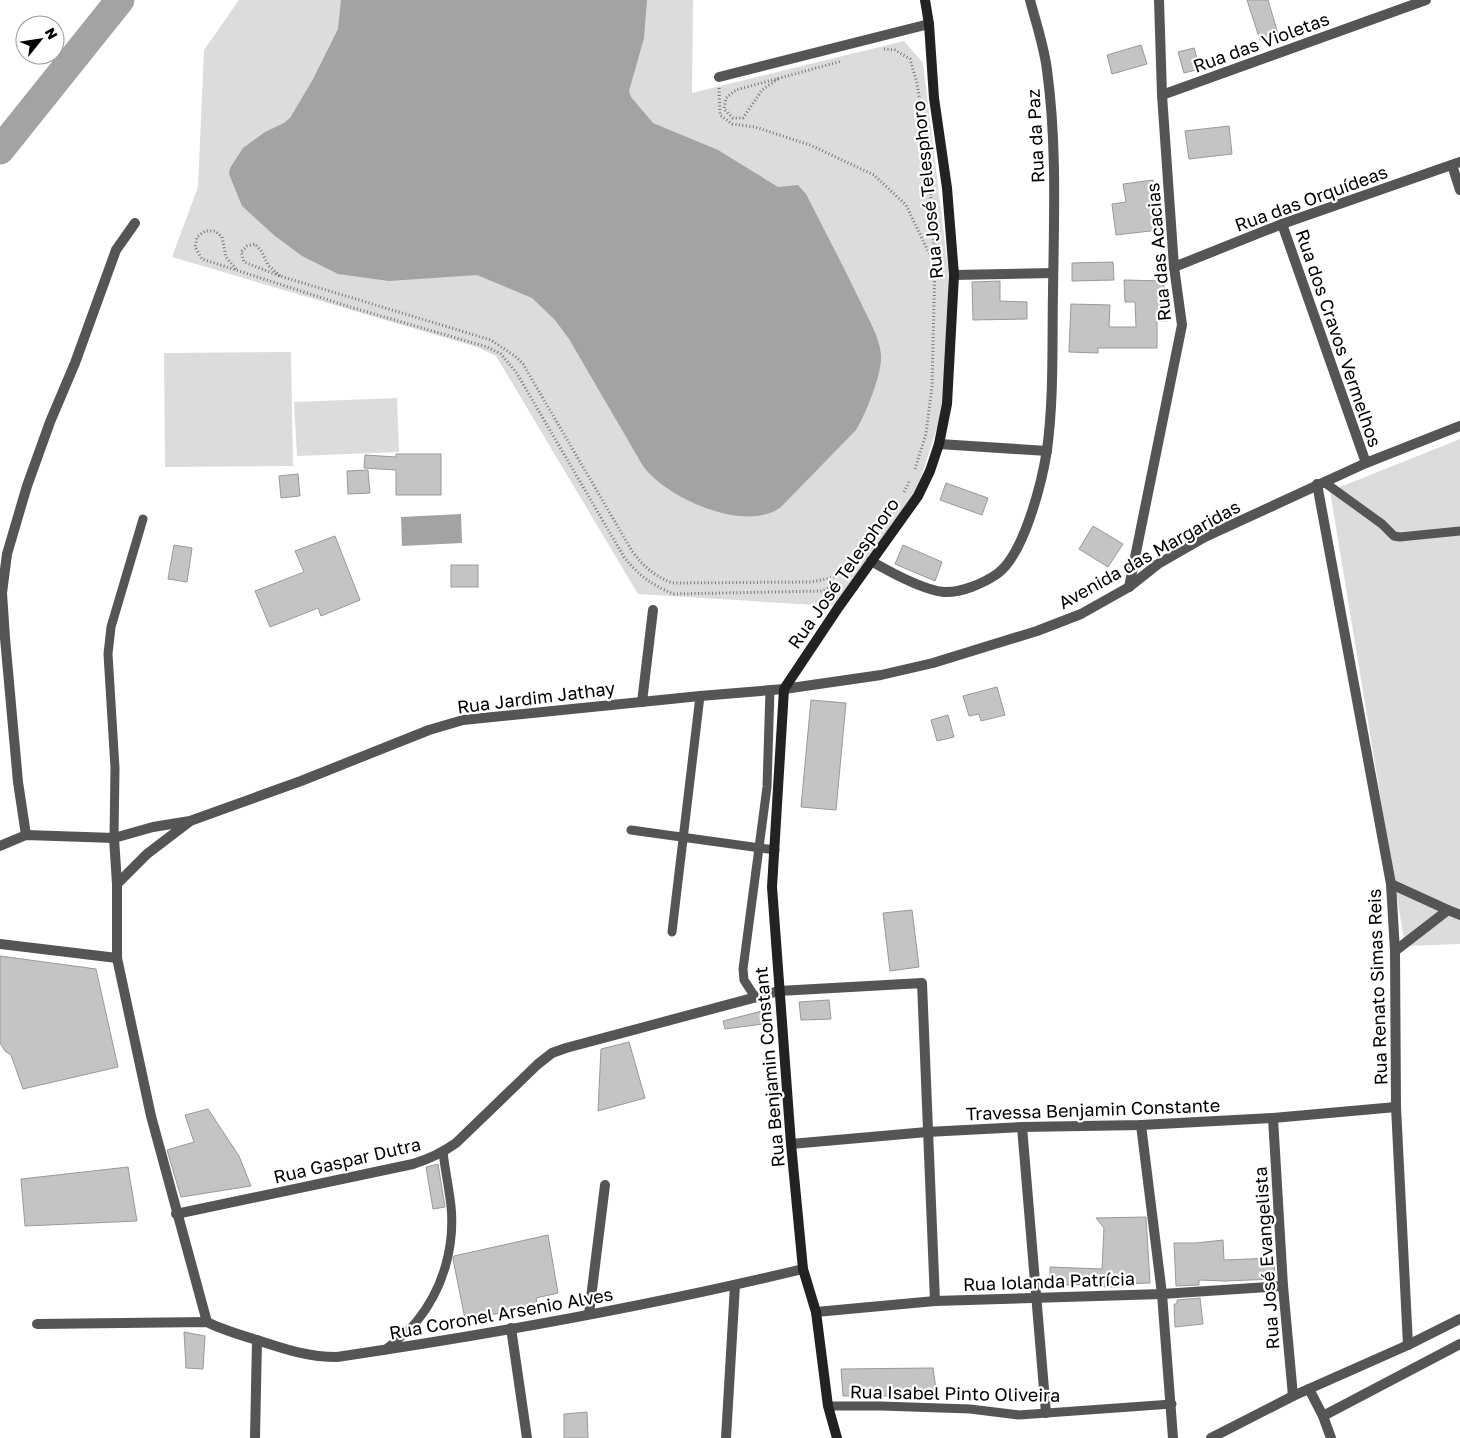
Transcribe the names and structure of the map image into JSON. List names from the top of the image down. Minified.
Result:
{"streets":{"street":["Rua das Violetas","Rua da Paz","Rua José Telesphoro","Rua das Orquídeas","Rua das Acacias","Rua dos Cravos Vermelhos","Avenida das Margaridas","Rua Jardim Jathay","Rua Renato Simas Reis","Rua Benjamin Constant","Travessa Benjamin Constante","Rua Gaspar Dutra","Rua José Evangelista","Rua Iolanda Patrícia","Rua Coronel Arsenio Alves"],"lane":["Rua Isabel Pinto Oliveira"]},"crossings":[["Rua das Violetas","Rua das Acacias"],["Rua da Paz","Rua José Telesphoro"],["Rua José Telesphoro","Avenida das Margaridas"],["Rua José Telesphoro","Rua Jardim Jathay"],["Rua José Telesphoro","Rua Benjamin Constant"],["Rua das Orquídeas","Rua das Acacias"],["Rua das Orquídeas","Rua dos Cravos Vermelhos"],["Rua das Acacias","Avenida das Margaridas"],["Rua dos Cravos Vermelhos","Avenida das Margaridas"],["Avenida das Margaridas","Rua Jardim Jathay"],["Avenida das Margaridas","Rua Renato Simas Reis"],["Avenida das Margaridas","Rua Benjamin Constant"],["Rua Jardim Jathay","Rua Benjamin Constant"],["Rua Renato Simas Reis","Travessa Benjamin Constante"],["Rua Benjamin Constant","Travessa Benjamin Constante"],["Rua Benjamin Constant","Rua Gaspar Dutra"],["Rua Benjamin Constant","Rua Iolanda Patrícia"],["Rua Benjamin Constant","Rua Coronel Arsenio Alves"],["Rua Benjamin Constant","Rua Isabel Pinto Oliveira"],["Travessa Benjamin Constante","Rua Gaspar Dutra"],["Travessa Benjamin Constante","Rua José Evangelista"],["Rua José Evangelista","Rua Iolanda Patrícia"]],"north":"top right"}
